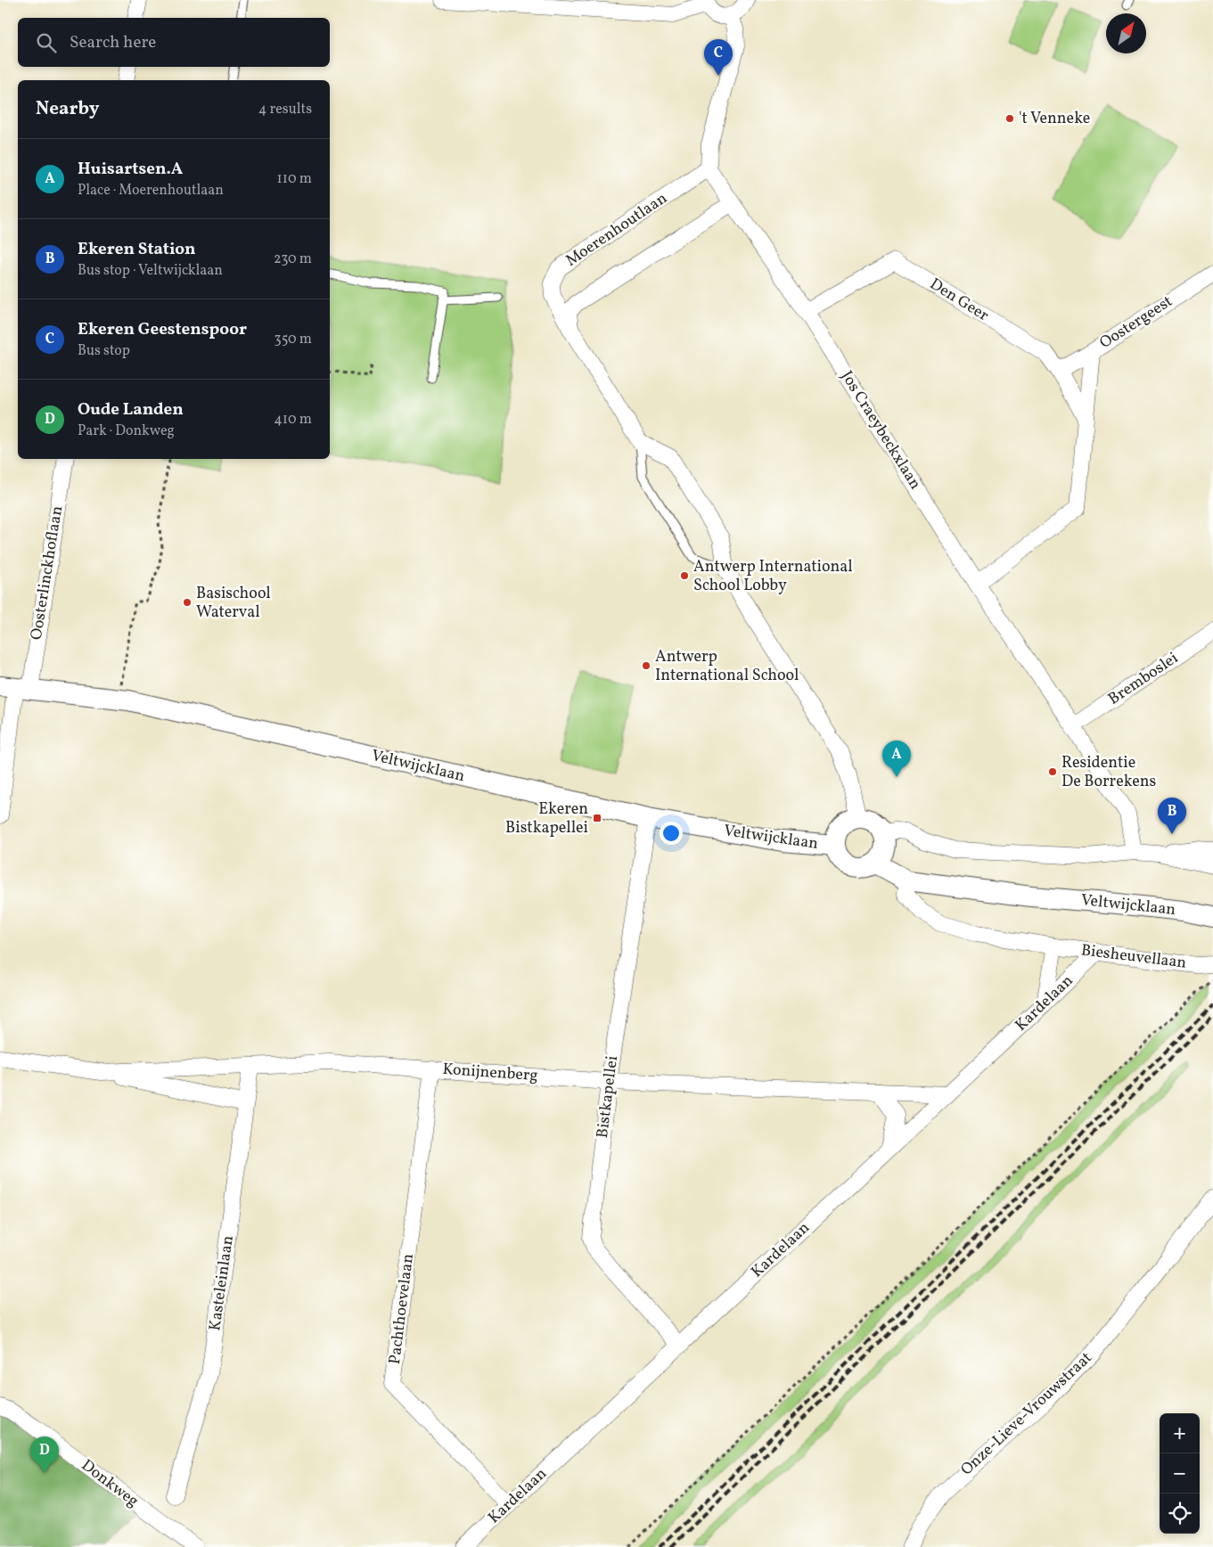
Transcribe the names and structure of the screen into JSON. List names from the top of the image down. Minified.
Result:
{"streets":{"street":["Moerenhoutlaan","Den Geer","Oostergeest","Jos Craeybeckxlaan","Oosterlinckhoflaan","Bremboslei","Veltwijcklaan","Biesheuvellaan","Kardelaan","Konijnenberg","Bistkapellei","Kasteleinlaan","Pachthoevelaan","Onze-Lieve-Vrouwstraat","Donkweg"]},"crossings":[["Moerenhoutlaan","Jos Craeybeckxlaan"],["Den Geer","Oostergeest"],["Den Geer","Jos Craeybeckxlaan"],["Jos Craeybeckxlaan","Bremboslei"],["Jos Craeybeckxlaan","Veltwijcklaan"],["Oosterlinckhoflaan","Veltwijcklaan"],["Veltwijcklaan","Biesheuvellaan"],["Veltwijcklaan","Bistkapellei"],["Biesheuvellaan","Kardelaan"],["Kardelaan","Konijnenberg"],["Kardelaan","Bistkapellei"],["Kardelaan","Pachthoevelaan"],["Konijnenberg","Bistkapellei"],["Konijnenberg","Kasteleinlaan"],["Konijnenberg","Pachthoevelaan"]],"places":{"other":["'t Venneke","Antwerp International School Lobby","Basischool Waterval","Antwerp International School","Residentie De Borrekens"],"transit":["Ekeren Bistkapellei"]},"north":"top right","page":{"search":"Search here","pins":["C","A","B","D"],"heading":["Nearby","4 results"],"list":[{"mark":"A","name":"Huisartsen.A","note":"Place · Moerenhoutlaan","value":"110 m"},{"mark":"B","name":"Ekeren Station","note":"Bus stop · Veltwijcklaan","value":"230 m"},{"mark":"C","name":"Ekeren Geestenspoor","note":"Bus stop","value":"350 m"},{"mark":"D","name":"Oude Landen","note":"Park · Donkweg","value":"410 m"}],"map_buttons":["+","−"]}}
